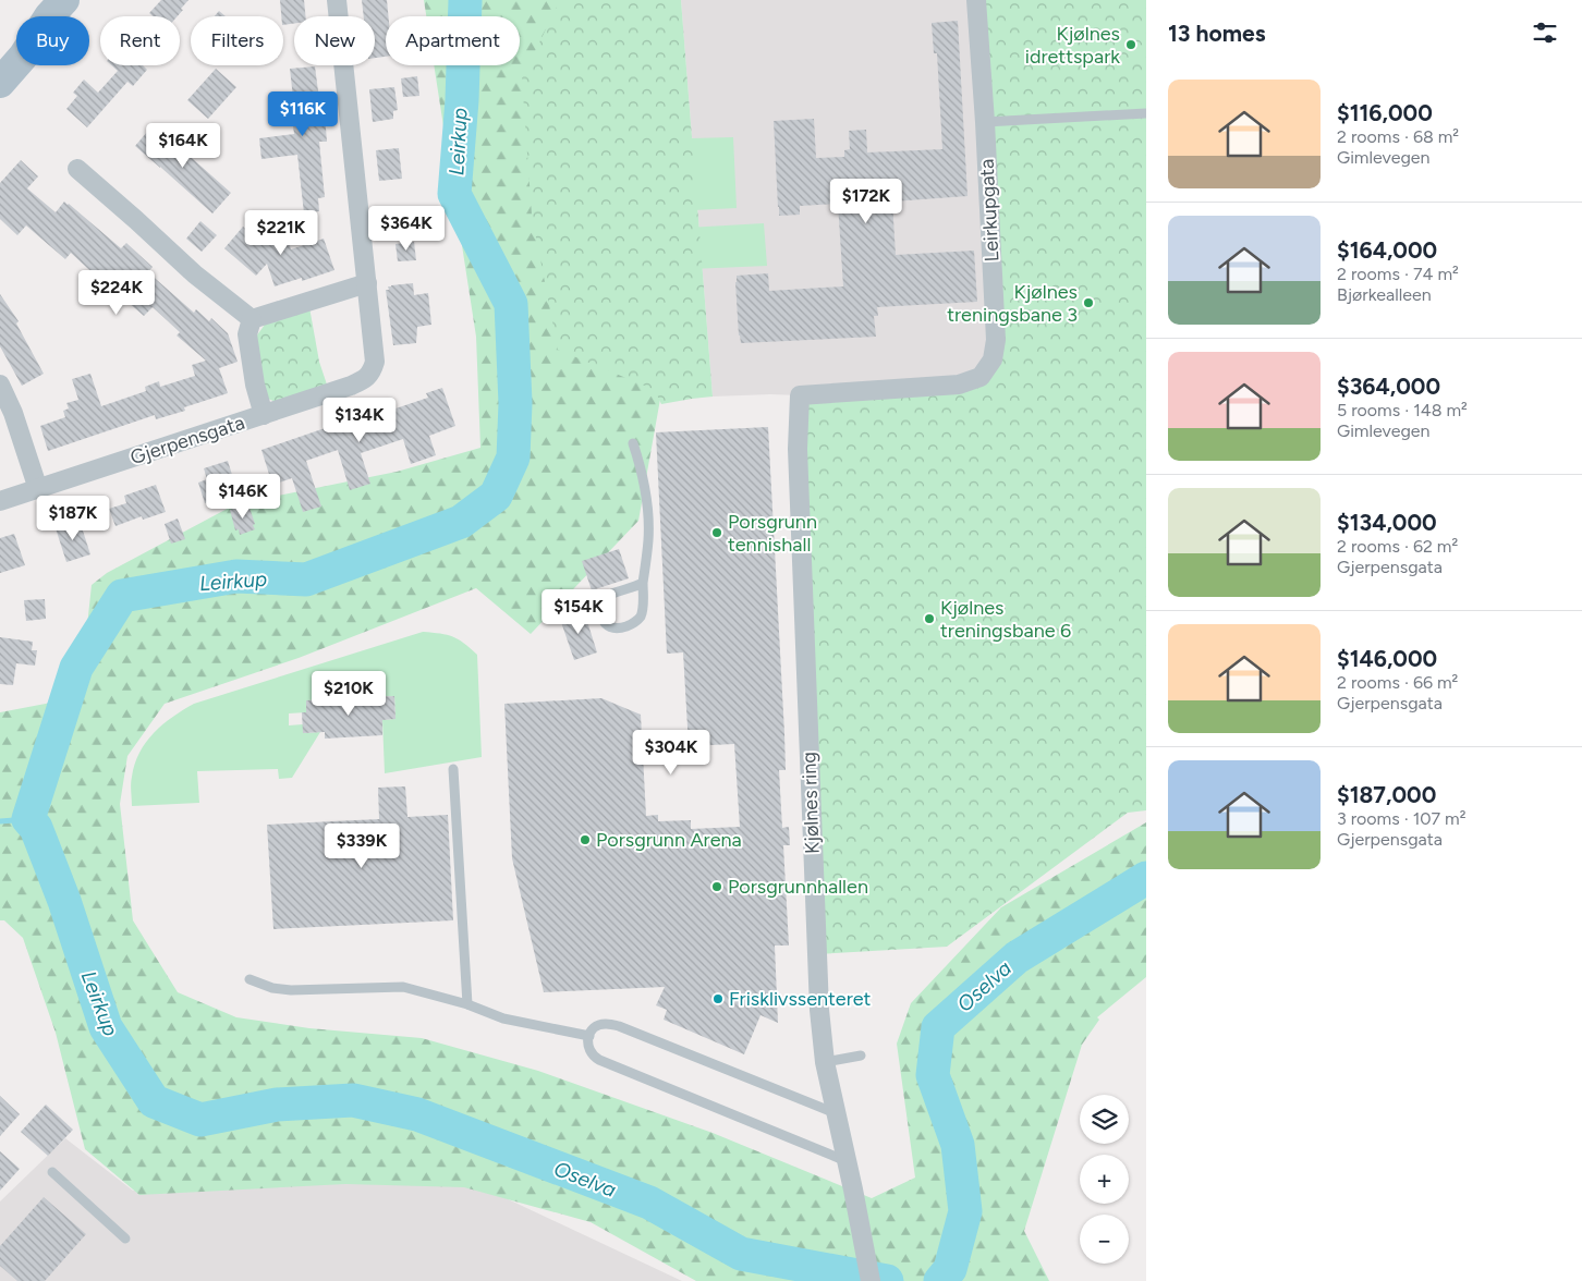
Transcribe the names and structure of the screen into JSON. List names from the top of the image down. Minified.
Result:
{"streets":{"street":["Leirkupgata","Gjerpensgata","Kjølnes ring"]},"crossings":[["Leirkupgata","Kjølnes ring"]],"water":["Leirkup","Oselva"],"places":["Kjølnes idrettspark","Kjølnes treningsbane 3","Porsgrunn tennishall","Kjølnes treningsbane 6","Porsgrunn Arena","Porsgrunnhallen","Frisklivssenteret"],"page":{"heading":"13 homes","chip":["Buy","Rent","Filters","New","Apartment"],"list":[{"name":"$116,000","note":"2 rooms · 68 m² · Gimlevegen"},{"name":"$164,000","note":"2 rooms · 74 m² · Bjørkealleen"},{"name":"$364,000","note":"5 rooms · 148 m² · Gimlevegen"},{"name":"$134,000","note":"2 rooms · 62 m² · Gjerpensgata"},{"name":"$146,000","note":"2 rooms · 66 m² · Gjerpensgata"},{"name":"$187,000","note":"3 rooms · 107 m² · Gjerpensgata"}],"price":["$116K","$164K","$172K","$364K","$221K","$224K","$134K","$146K","$187K","$154K","$210K","$304K","$339K"],"map_buttons":["+","−"]}}
